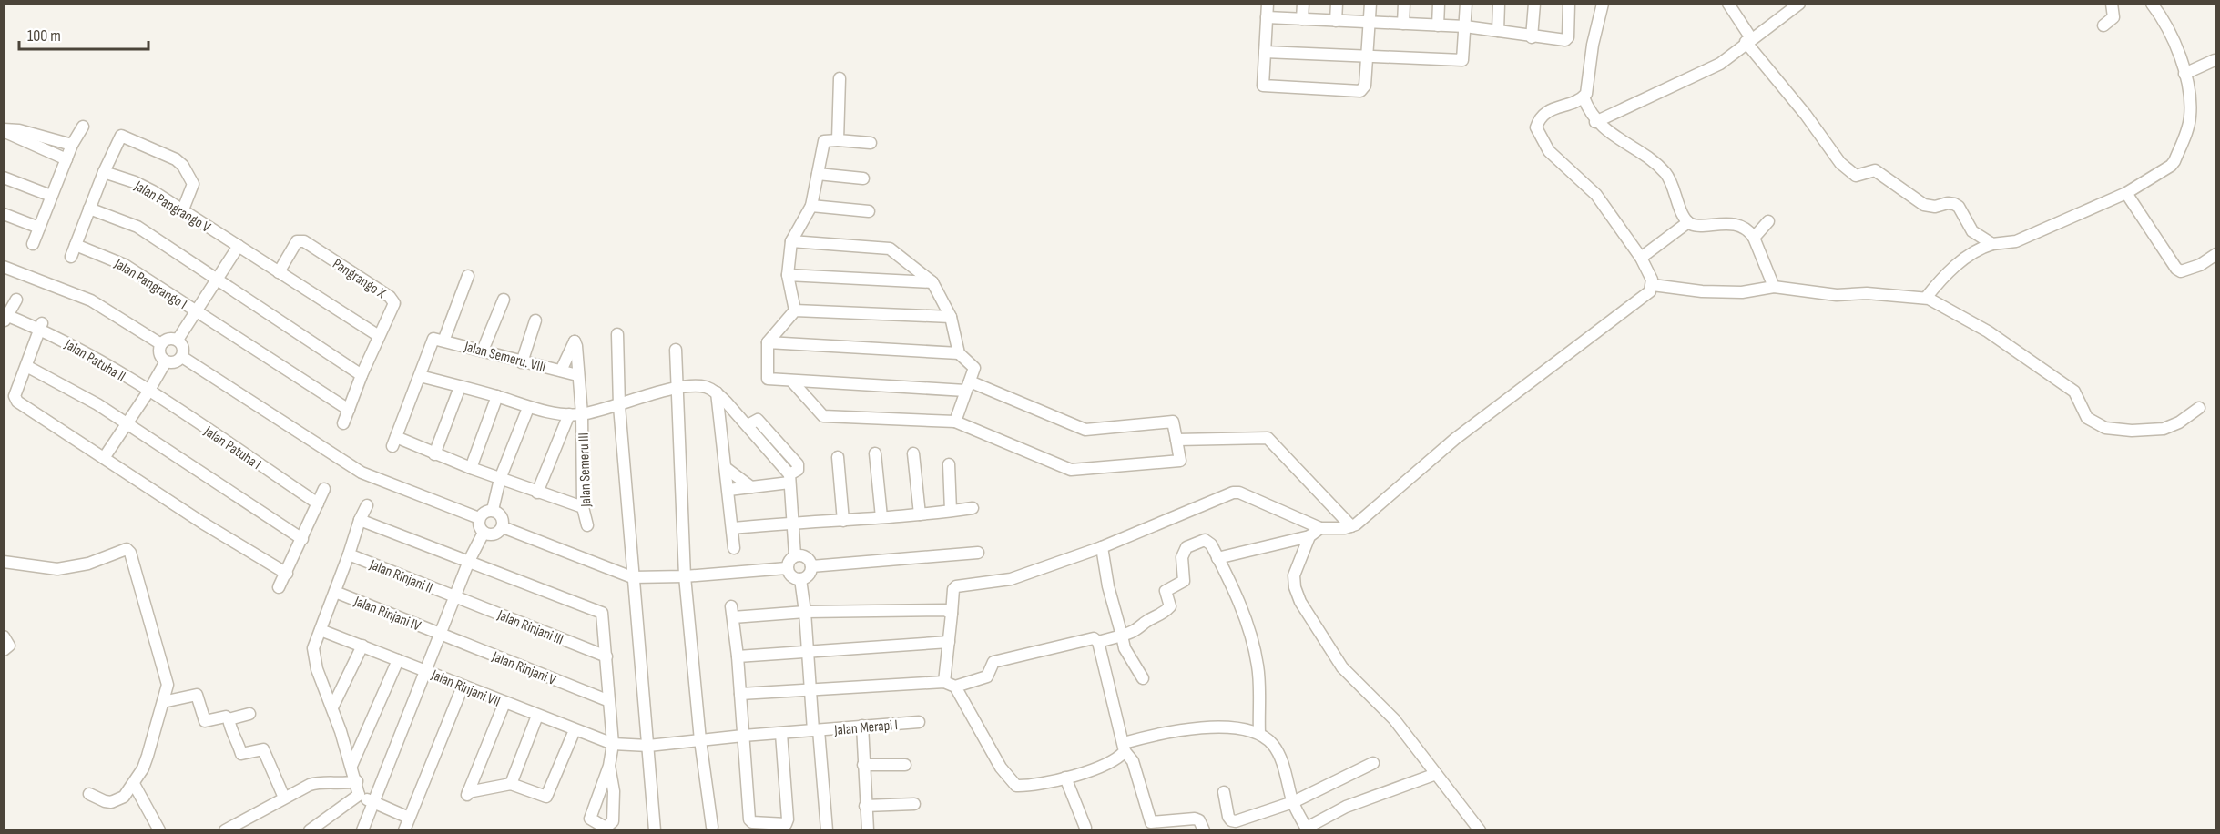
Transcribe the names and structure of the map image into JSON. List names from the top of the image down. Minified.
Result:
{"streets":{"street":["Jalan Pangrango V","Pangrango X","Jalan Pangrango I","Jalan Semeru. VIII","Jalan Patuha II","Jalan Patuha I","Jalan Semeru III","Jalan Rinjani II","Jalan Rinjani IV","Jalan Rinjani III","Jalan Rinjani V","Jalan Rinjani VII","Jalan Merapi I"]},"crossings":[["Jalan Pangrango V","Pangrango X"],["Pangrango X","Jalan Pangrango I"],["Jalan Semeru. VIII","Jalan Semeru III"],["Jalan Patuha II","Jalan Patuha I"],["Jalan Rinjani II","Jalan Rinjani III"],["Jalan Rinjani IV","Jalan Rinjani V"],["Jalan Rinjani VII","Jalan Merapi I"]],"scale_bar":"100 m"}
